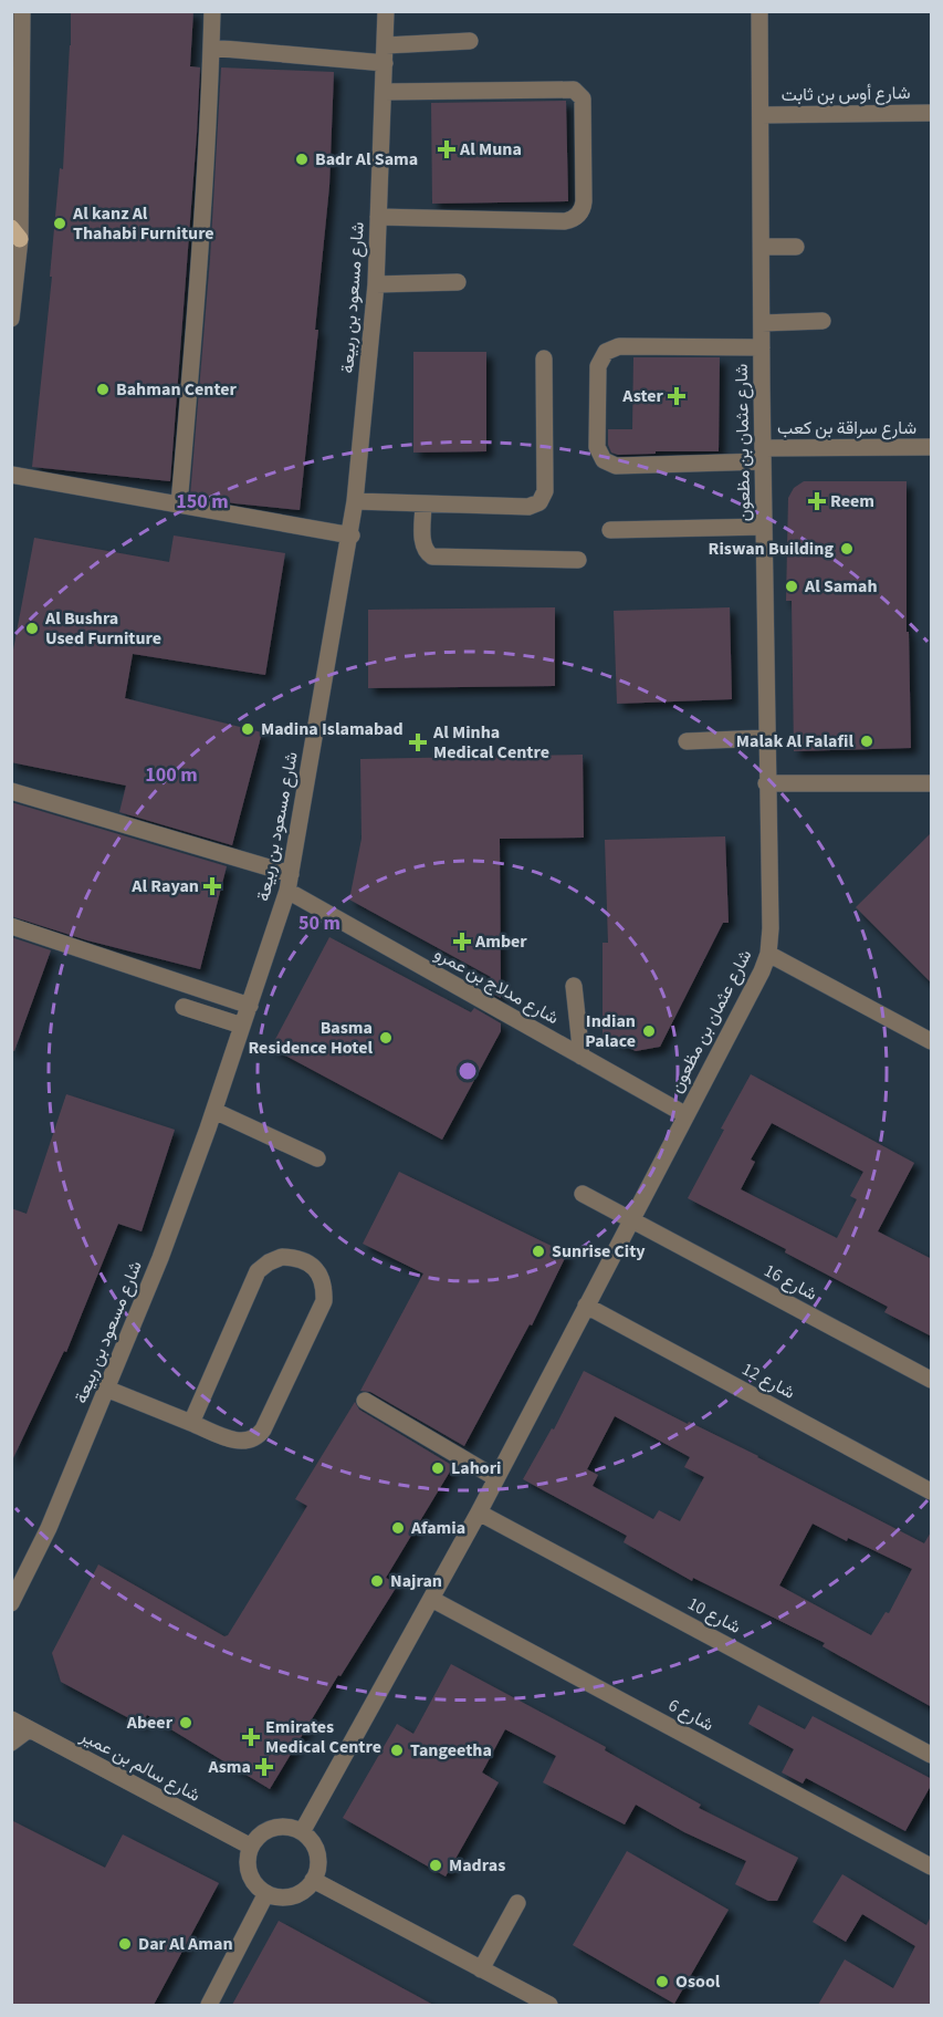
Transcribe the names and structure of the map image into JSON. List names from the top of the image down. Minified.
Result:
{"streets":{"street":["شارع أوس بن ثابت","شارع مسعود بن ربيعة","شارع سراقة بن كعب","شارع عثمان بن مظعون","شارع مدلاج بن عمرو","شارع 16","شارع 12","شارع 10","شارع 6","شارع سالم بن عمير"]},"crossings":[["شارع أوس بن ثابت","شارع عثمان بن مظعون"],["شارع مسعود بن ربيعة","شارع مدلاج بن عمرو"],["شارع سراقة بن كعب","شارع عثمان بن مظعون"],["شارع عثمان بن مظعون","شارع مدلاج بن عمرو"],["شارع عثمان بن مظعون","شارع 16"],["شارع عثمان بن مظعون","شارع 12"],["شارع عثمان بن مظعون","شارع 10"],["شارع عثمان بن مظعون","شارع 6"],["شارع عثمان بن مظعون","شارع سالم بن عمير"]],"places":{"health":["Al Muna","Aster","Reem","Al Minha Medical Centre","Al Rayan","Amber","Emirates Medical Centre","Asma"],"other":["Badr Al Sama","Al kanz Al Thahabi Furniture","Bahman Center","Riswan Building","Al Samah","Al Bushra Used Furniture","Madina Islamabad","Malak Al Falafil","Indian Palace","Basma Residence Hotel","Sunrise City","Lahori","Afamia","Najran","Abeer","Tangeetha","Madras","Dar Al Aman","Osool"]},"rings":["150 m","100 m","50 m"]}
